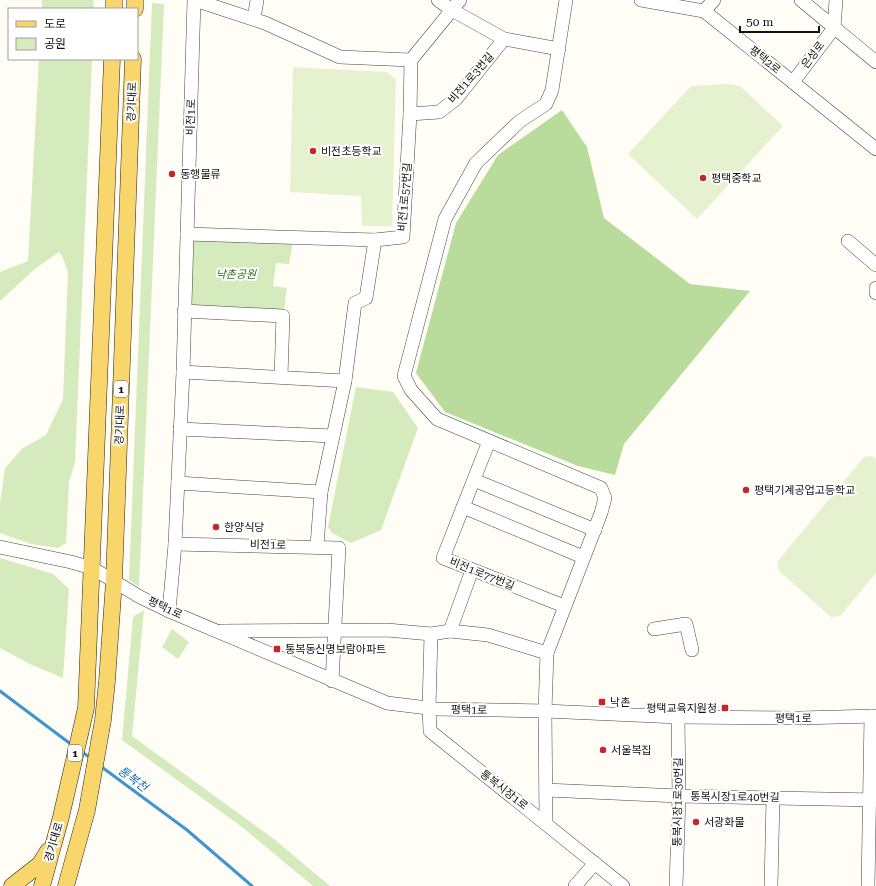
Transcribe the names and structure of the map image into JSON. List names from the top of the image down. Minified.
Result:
{"streets":{"main road":["경기대로","1"],"street":["은성로","평택2로","비전1로3번길","비전1로","비전1로57번길","비전1로77번길","평택1로","통복시장1로","통복시장1로40번길","통복시장1로30번길"]},"crossings":[["은성로","평택2로"],["비전1로3번길","비전1로57번길"],["경기대로","평택1로"],["비전1로","비전1로57번길"],["평택1로","통복시장1로"],["평택1로","통복시장1로30번길"],["통복시장1로40번길","통복시장1로30번길"]],"water":["통복천"],"parks":["낙촌공원"],"places":{"other":["비전초등학교","동행물류","평택중학교","평택기계공업고등학교","한양식당","서울복집","서광화물"],"transit":["통복동신명보람아파트","낙촌","평택교육지원청"]},"legend":["도로","공원"],"scale_bar":"50 m"}
